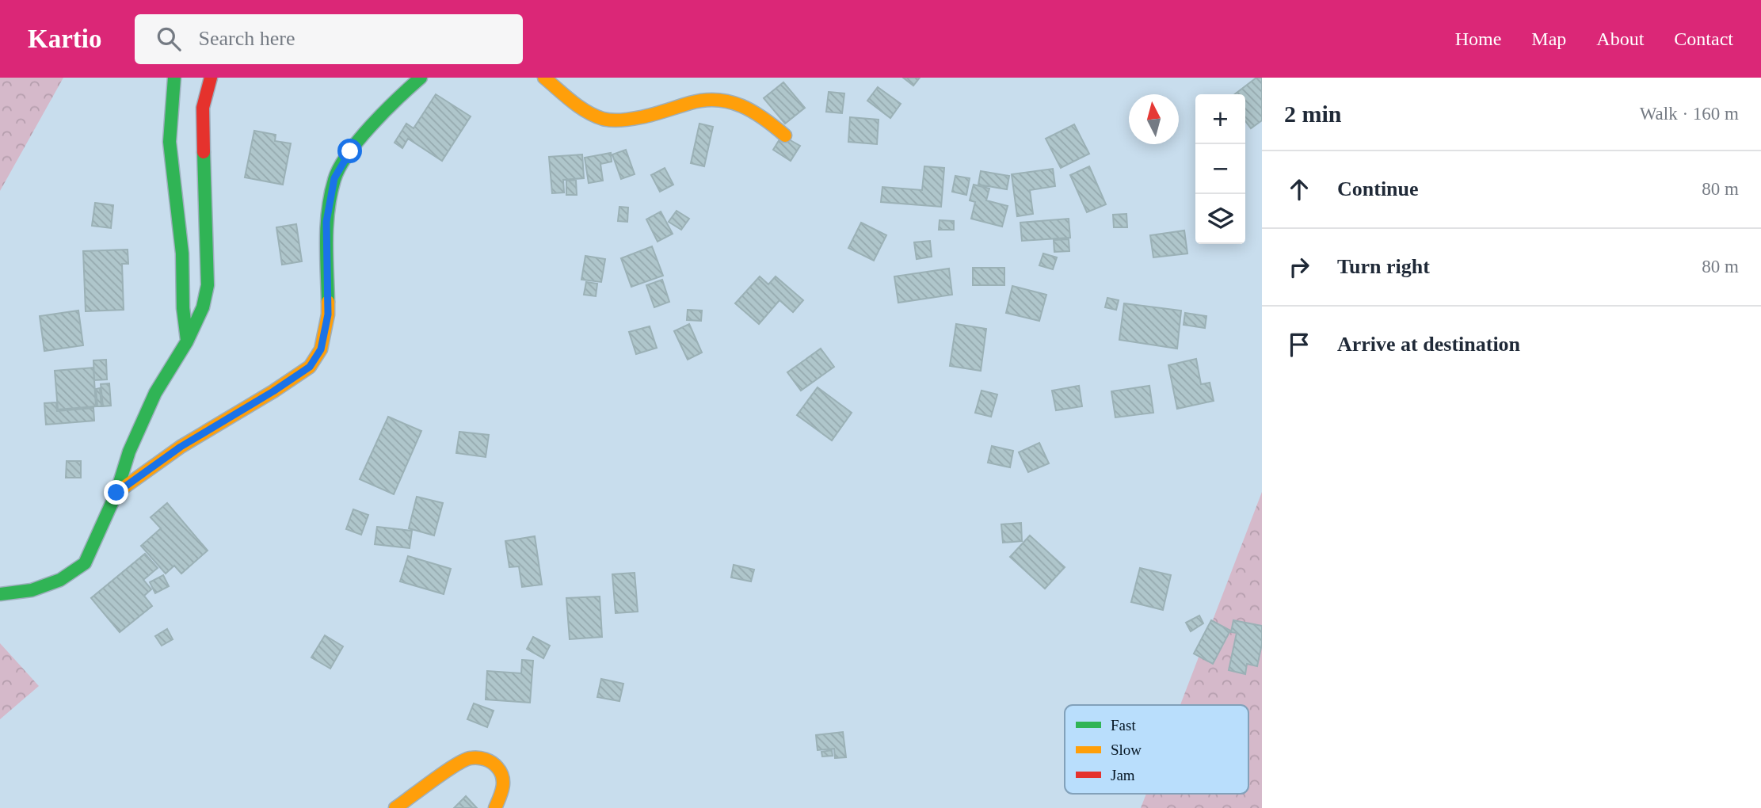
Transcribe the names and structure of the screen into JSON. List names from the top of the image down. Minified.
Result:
{"legend":["Fast","Slow","Jam"],"north":"top","page":{"header":"Kartio","search":"Search here","nav":["Home","Map","About","Contact"],"heading":["2 min","Walk · 160 m"],"map_buttons":["+","−"],"list":[["Continue","80 m"],["Turn right","80 m"],"Arrive at destination"]}}
